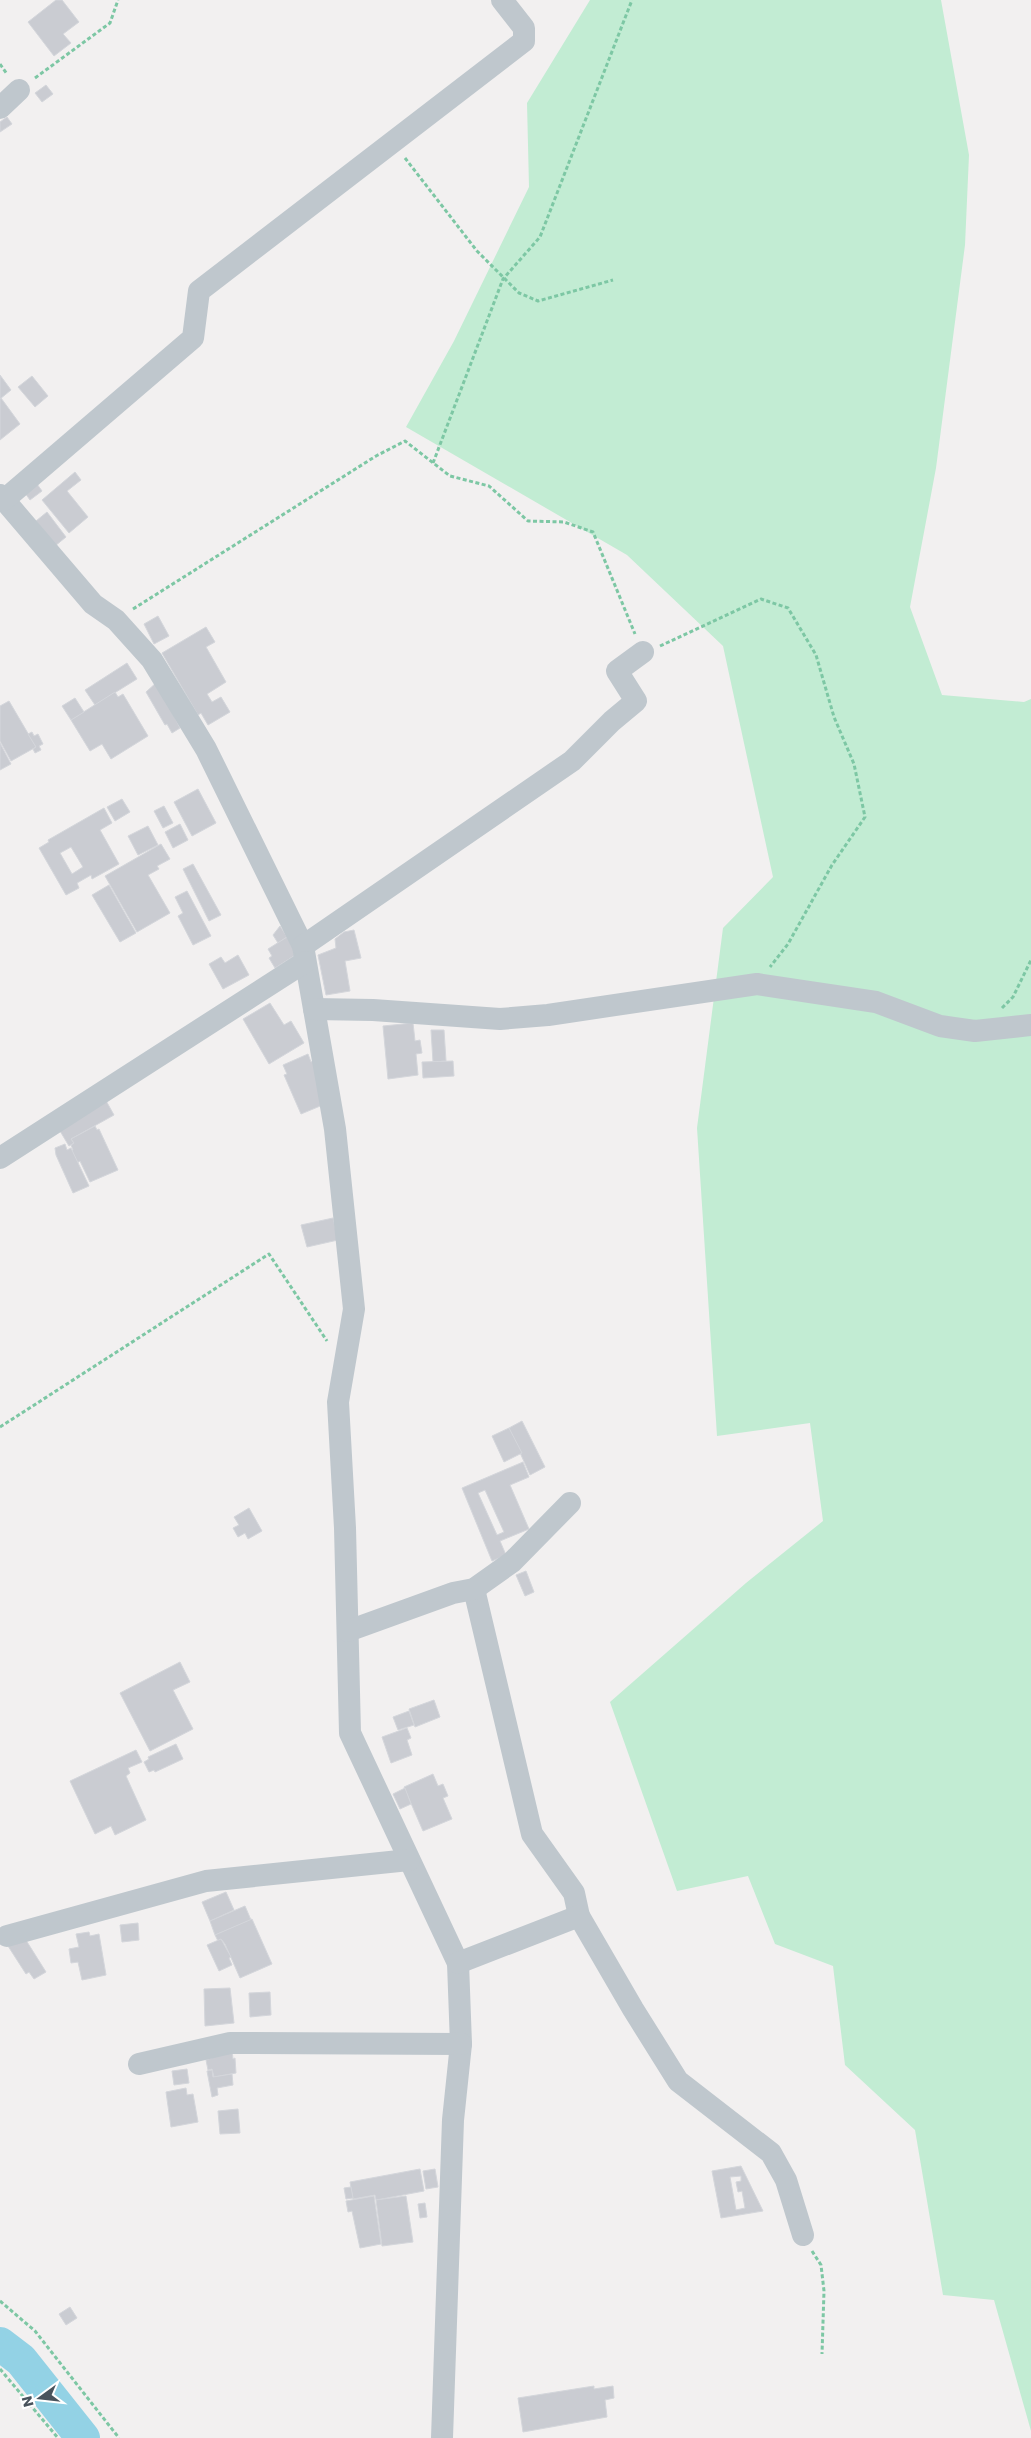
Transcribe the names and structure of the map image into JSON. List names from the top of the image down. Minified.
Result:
{"north":"left"}
